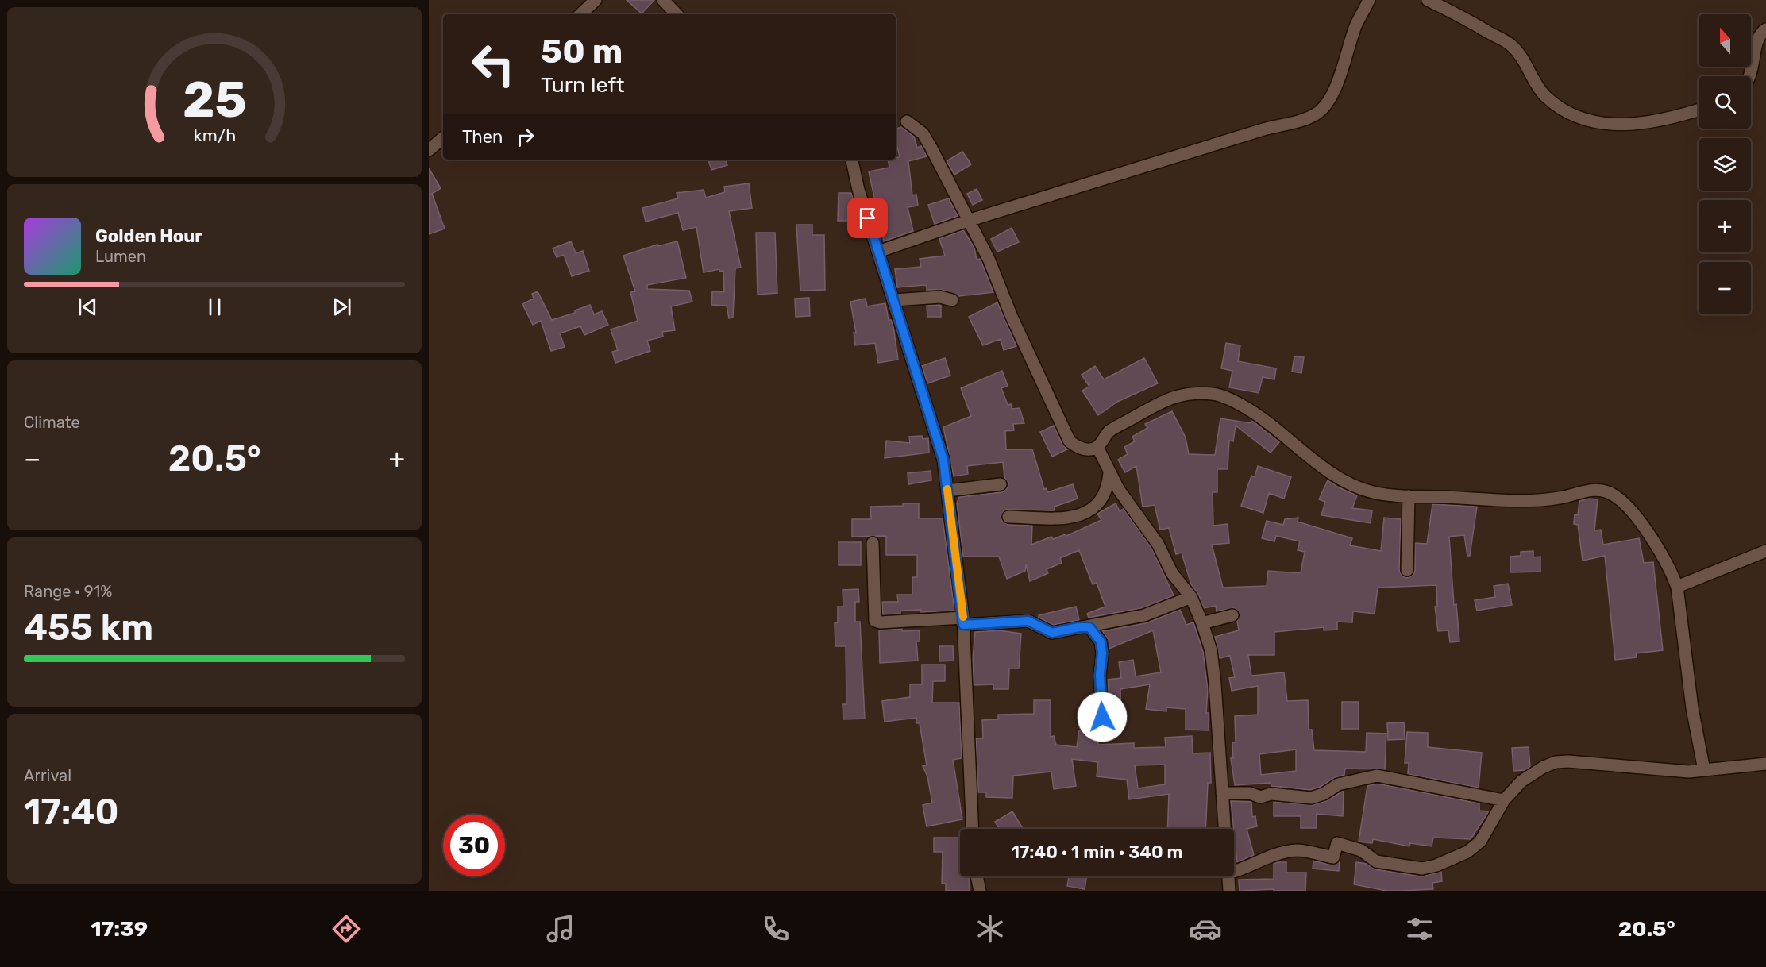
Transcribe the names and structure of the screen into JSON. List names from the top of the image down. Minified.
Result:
{"north":"top","page":{"map_buttons":["+","−"],"turn":["50 m","Turn left"],"then":"Then","song":["Golden Hour","Lumen"],"tile":["Climate",["Range · 91%","455 km"],["Arrival","17:40"]],"heat":["−","20.5°","+"],"limit":"30","trip":"17:40 · 1 min · 340 m","tabs":["17:39","20.5°"],"gauge":["25","km/h"]}}
